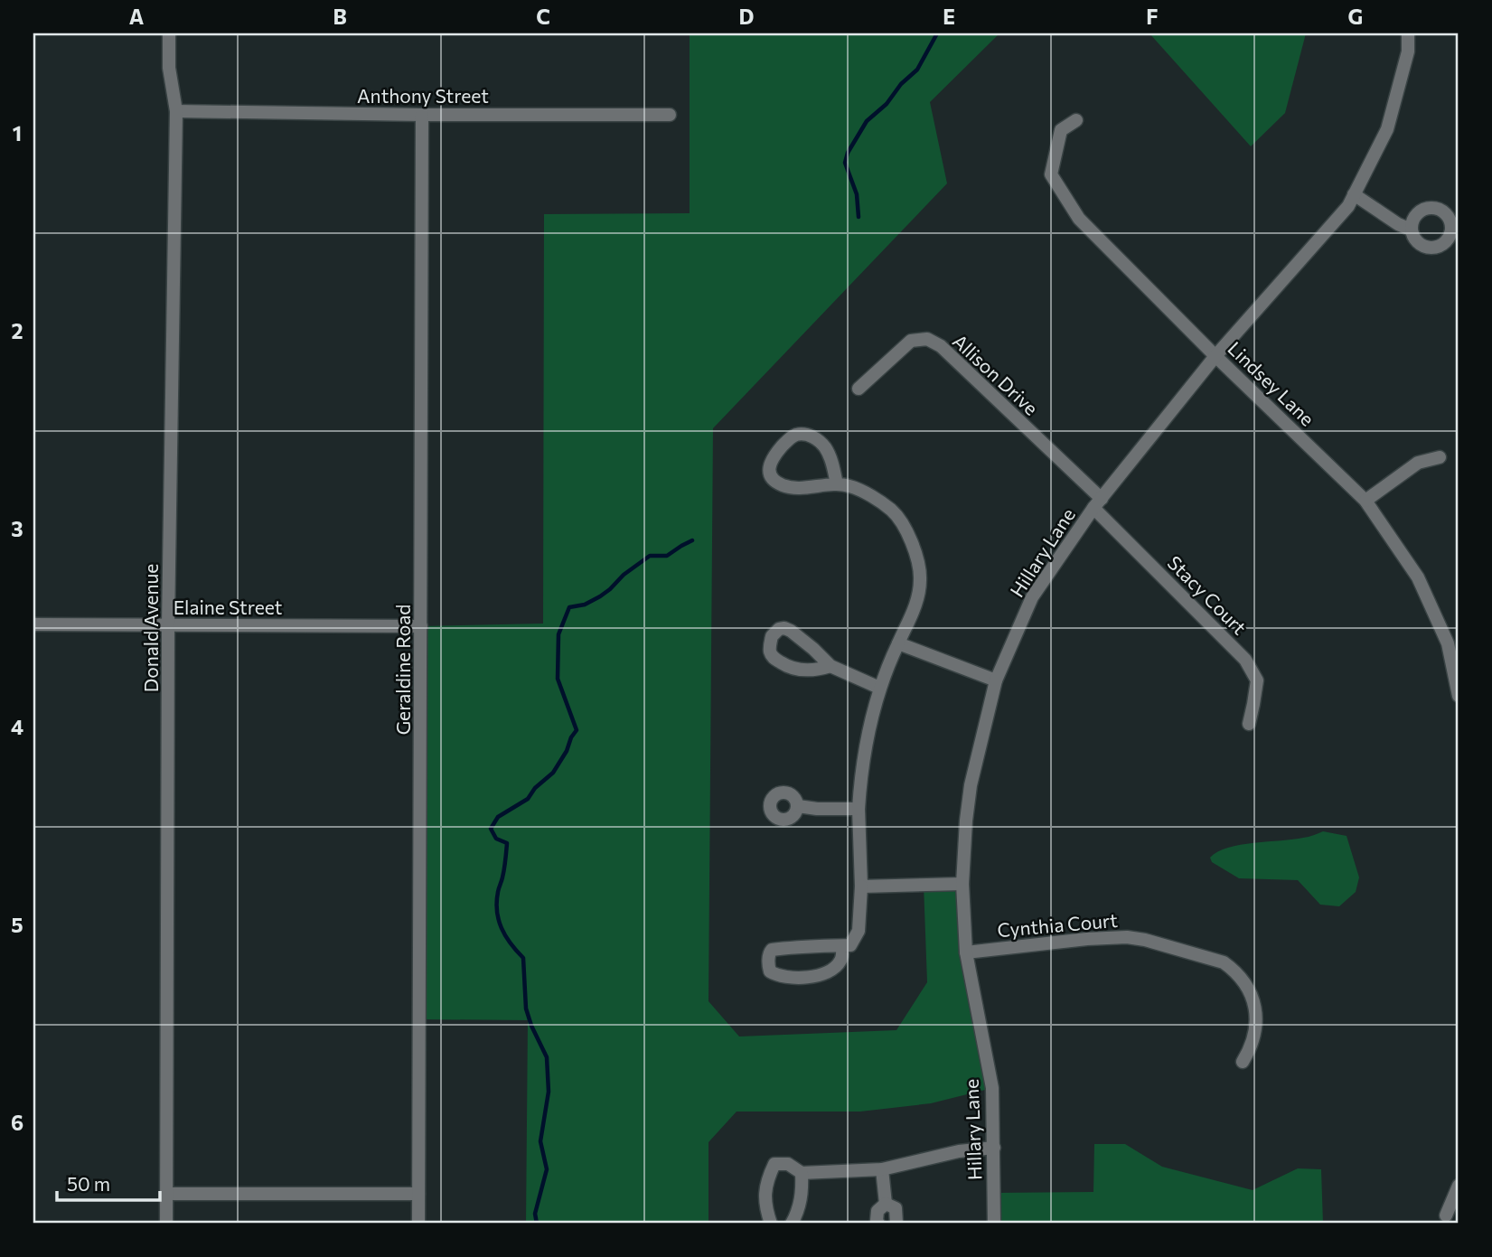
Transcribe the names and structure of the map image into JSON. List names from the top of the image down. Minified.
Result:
{"streets":{"street":["Anthony Street","Allison Drive","Lindsey Lane","Hillary Lane","Stacy Court","Elaine Street","Donald Avenue","Geraldine Road","Cynthia Court"]},"crossings":[["Anthony Street","Donald Avenue"],["Anthony Street","Geraldine Road"],["Allison Drive","Hillary Lane"],["Allison Drive","Stacy Court"],["Lindsey Lane","Hillary Lane"],["Hillary Lane","Stacy Court"],["Hillary Lane","Cynthia Court"],["Elaine Street","Donald Avenue"],["Elaine Street","Geraldine Road"]],"scale_bar":"50 m","grid":{"columns":["A","B","C","D","E","F","G"],"rows":["1","2","3","4","5","6"]}}
